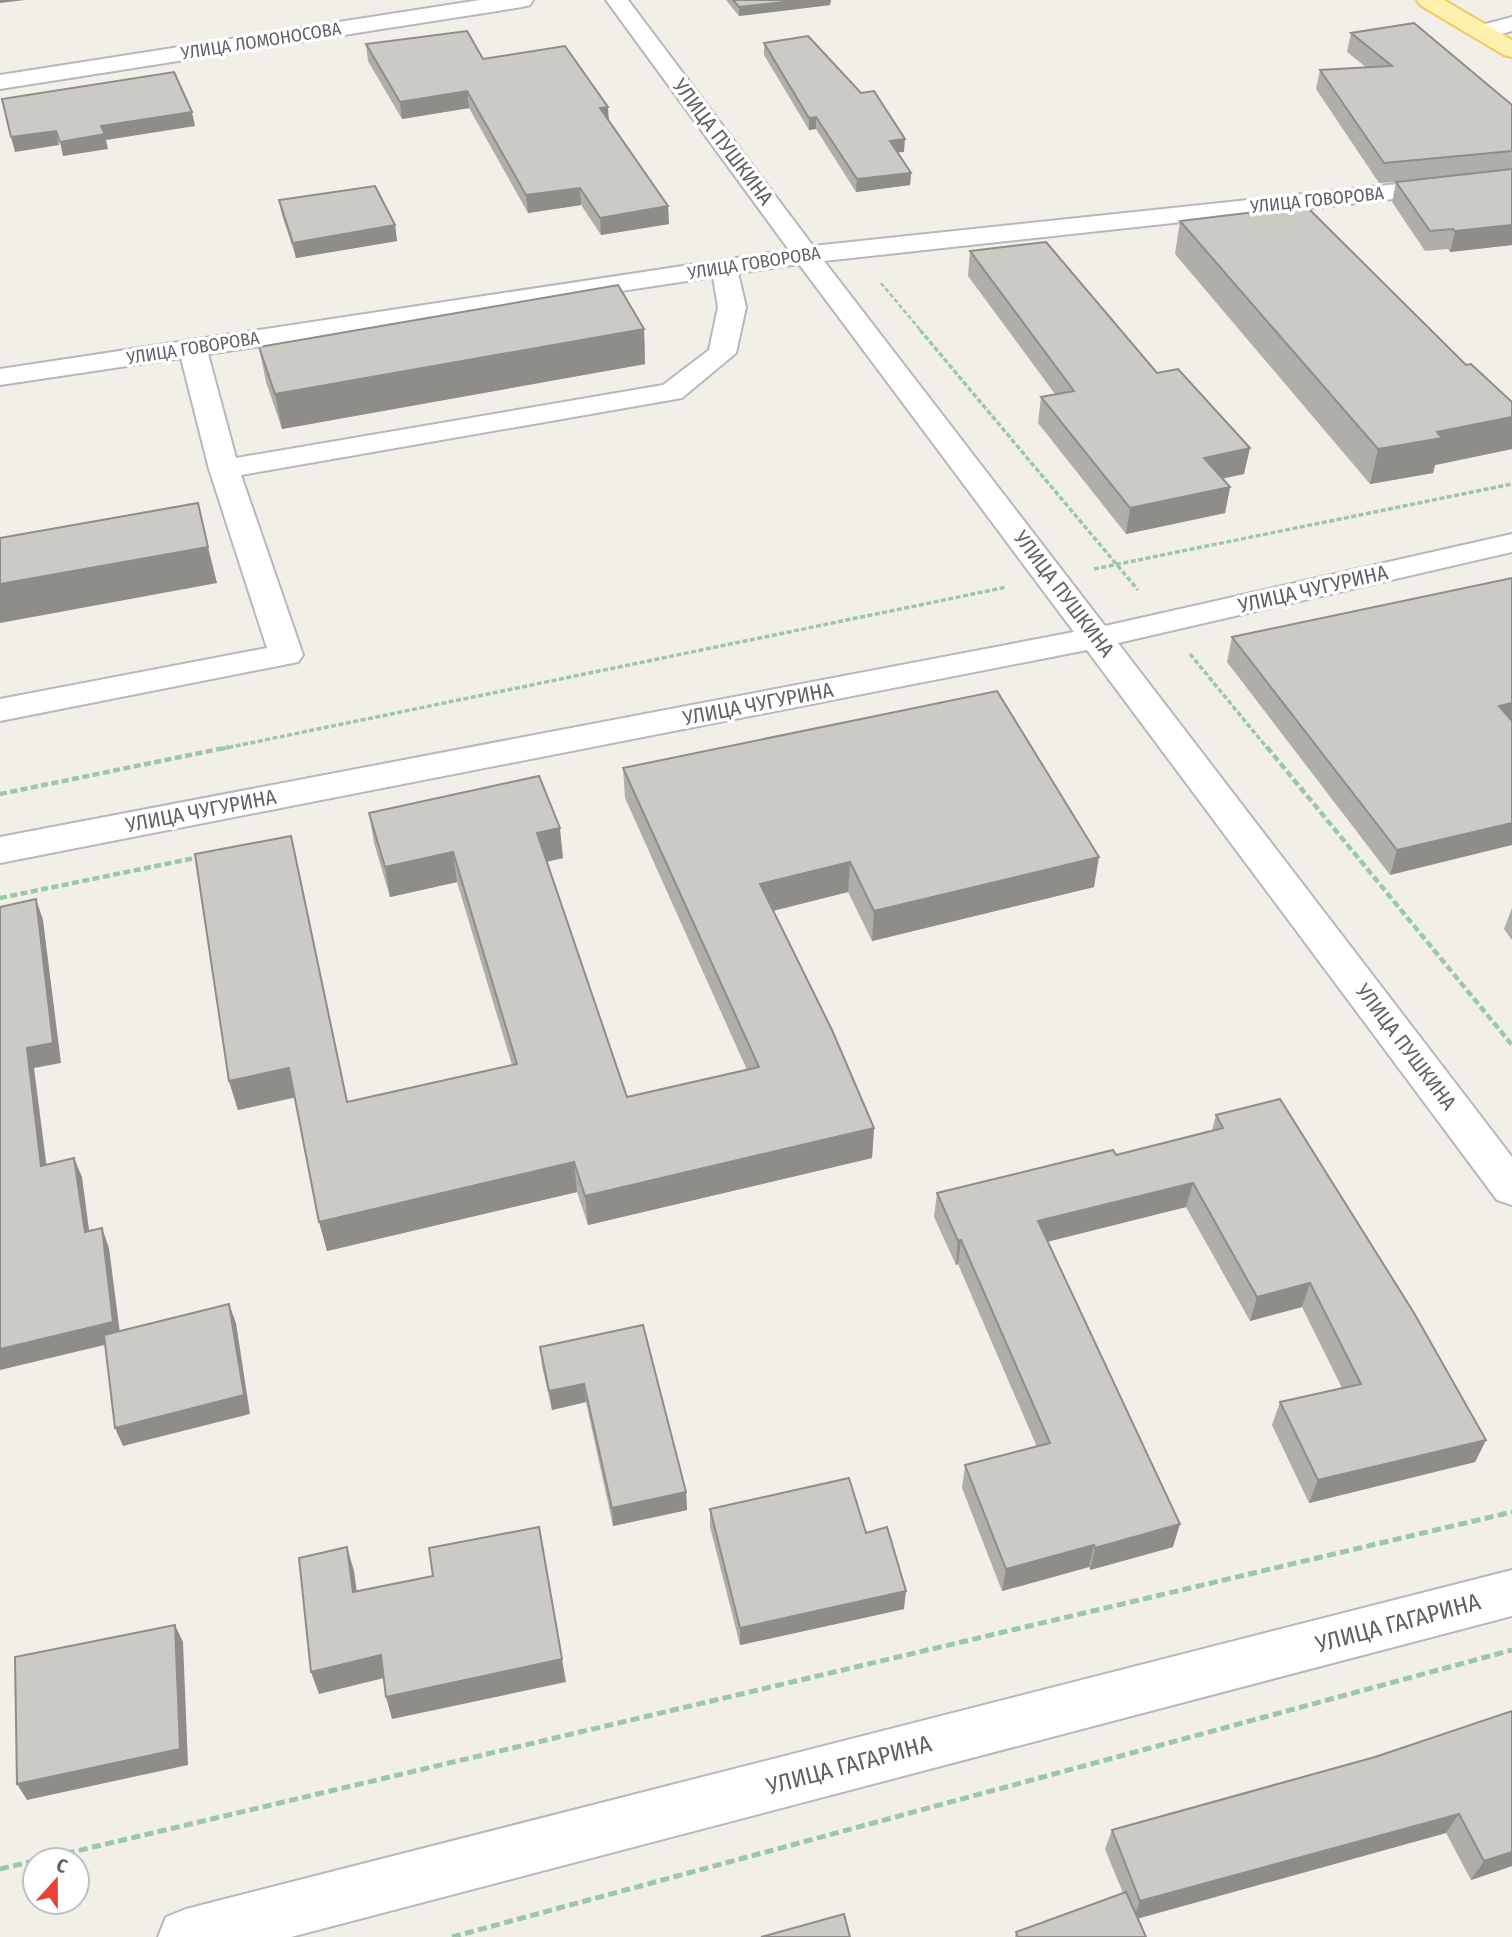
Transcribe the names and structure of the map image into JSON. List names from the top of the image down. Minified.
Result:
{"streets":{"street":["УЛИЦА ЛОМОНОСОВА","УЛИЦА ПУШКИНА","УЛИЦА ГОВОРОВА","УЛИЦА ЧУГУРИНА","УЛИЦА ГАГАРИНА"]},"crossings":[["УЛИЦА ПУШКИНА","УЛИЦА ГОВОРОВА"],["УЛИЦА ПУШКИНА","УЛИЦА ЧУГУРИНА"]],"north":"top"}
